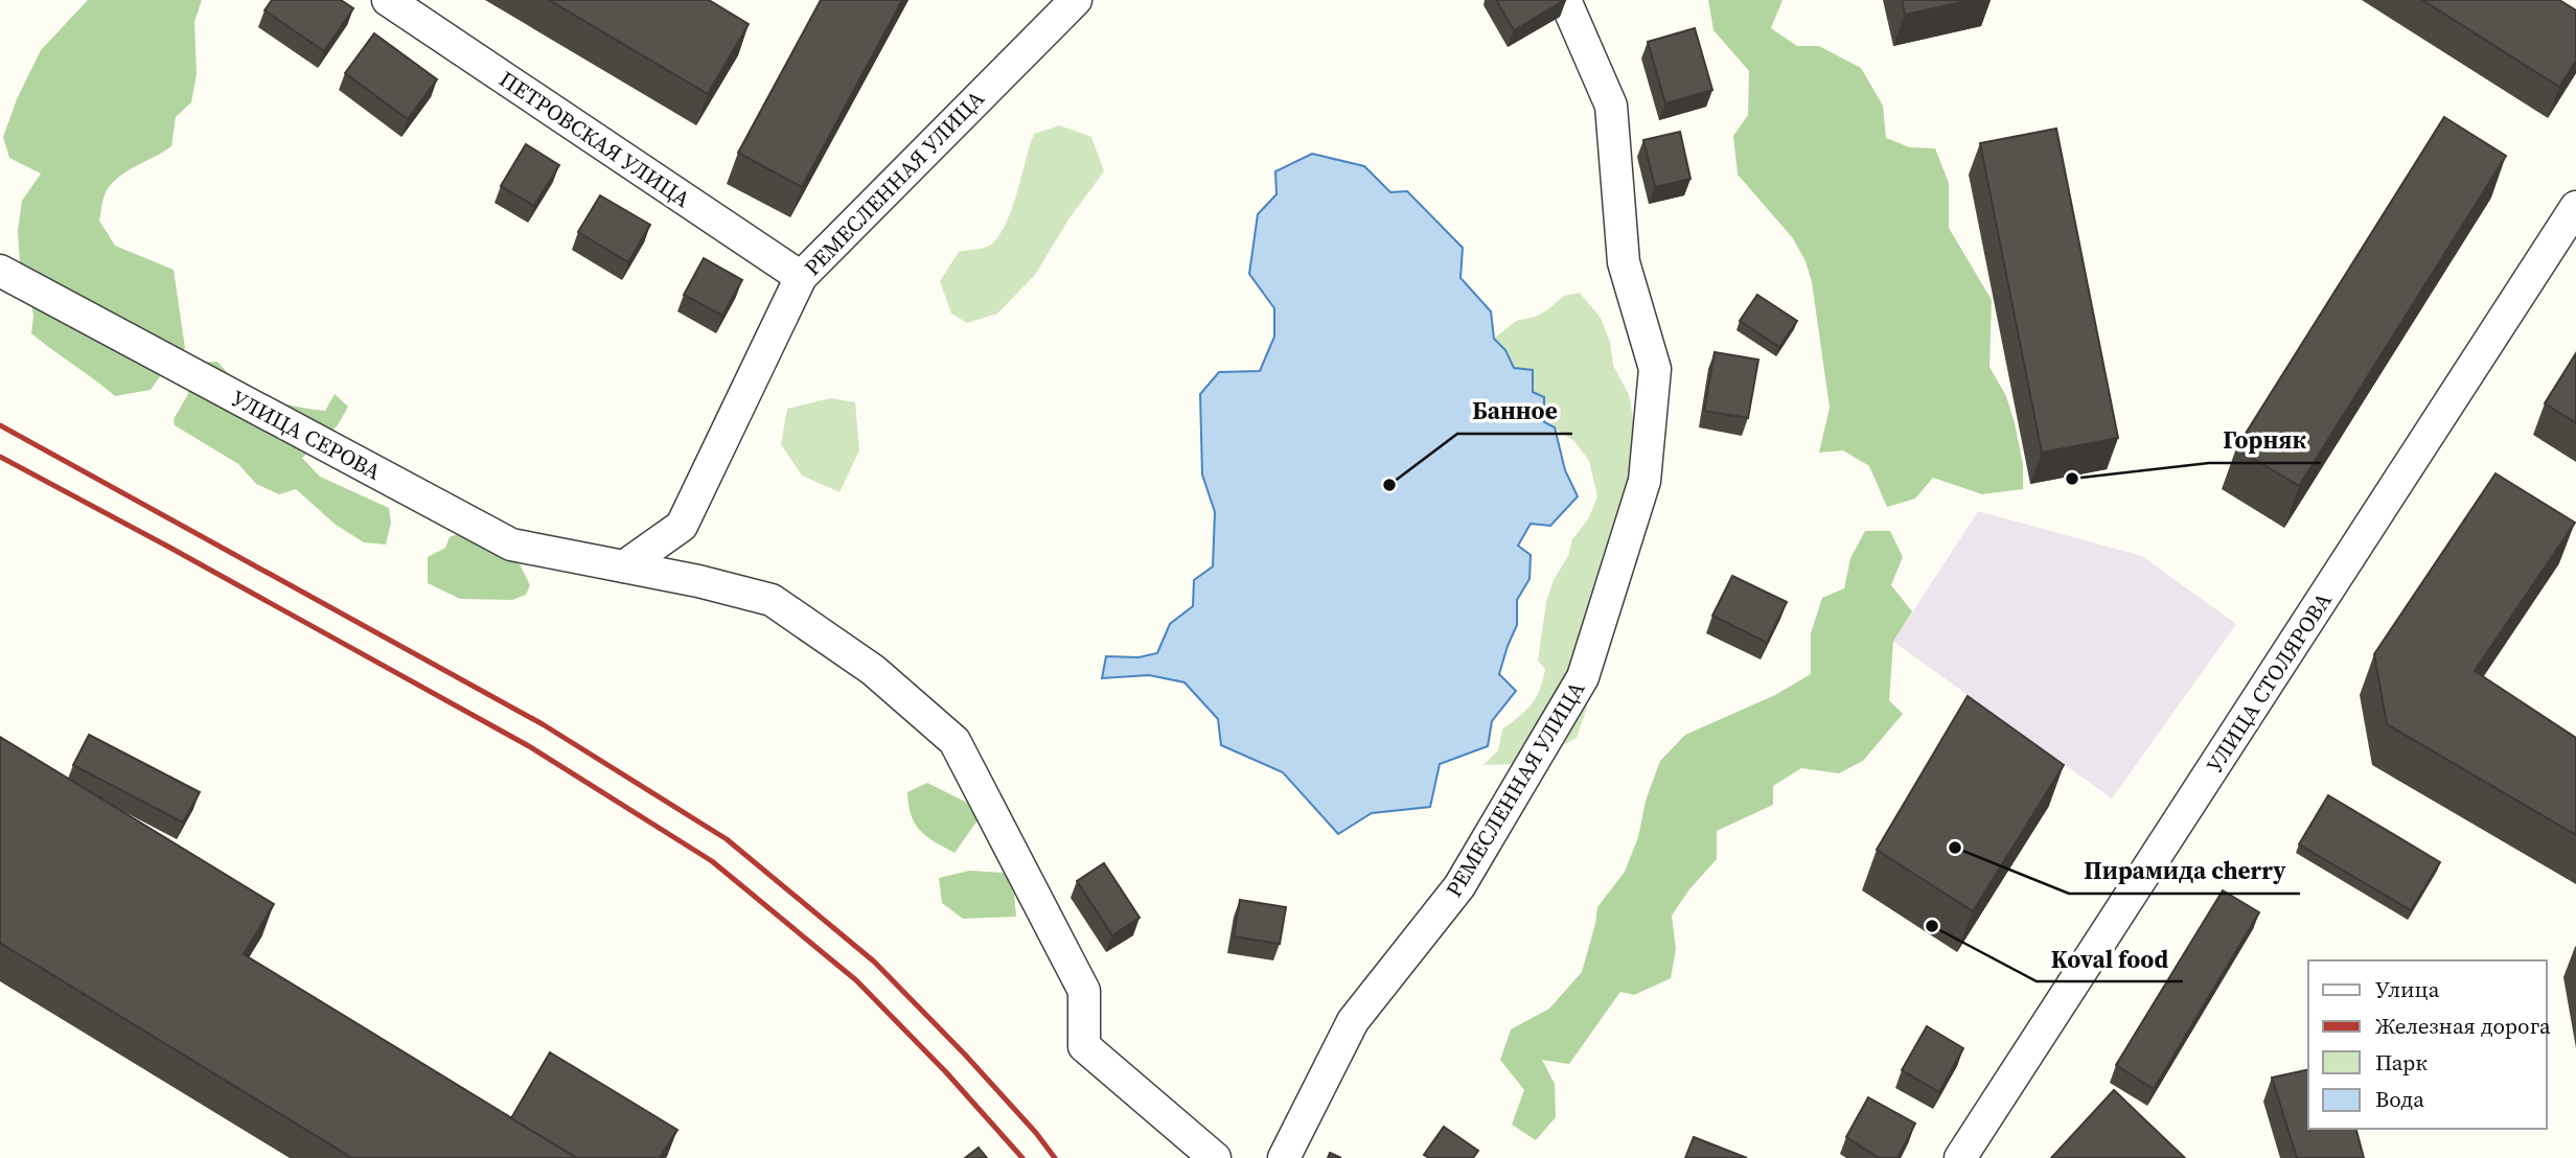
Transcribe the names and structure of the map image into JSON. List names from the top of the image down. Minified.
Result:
{"streets":{"street":["ПЕТРОВСКАЯ УЛИЦА","РЕМЕСЛЕННАЯ УЛИЦА","УЛИЦА СЕРОВА","УЛИЦА СТОЛЯРОВА"]},"crossings":[["ПЕТРОВСКАЯ УЛИЦА","РЕМЕСЛЕННАЯ УЛИЦА"],["РЕМЕСЛЕННАЯ УЛИЦА","УЛИЦА СЕРОВА"]],"places":["Горняк","Банное","Пирамида cherry","Koval food"],"legend":["Улица","Железная дорога","Парк","Вода"]}
